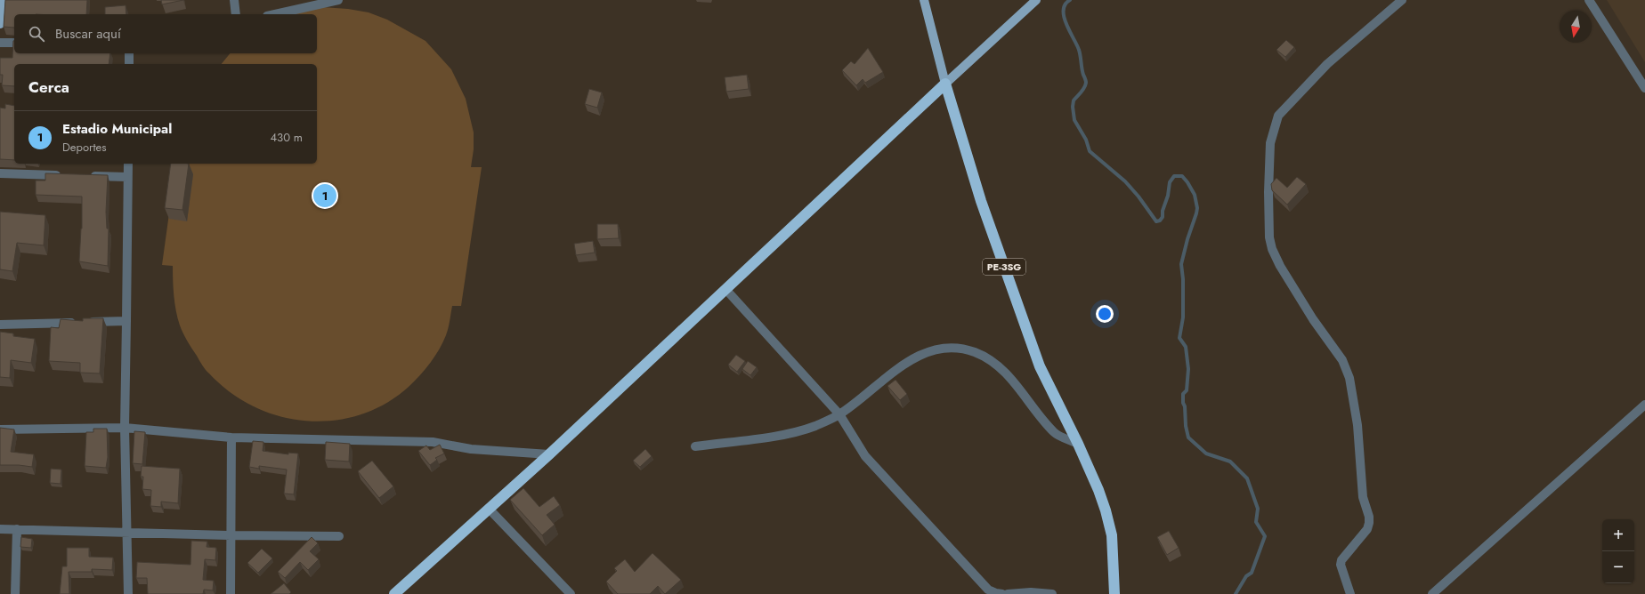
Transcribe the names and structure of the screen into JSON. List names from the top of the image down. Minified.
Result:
{"streets":{"highway":["PE-3SG"]},"north":"bottom","page":{"search":"Buscar aquí","heading":"Cerca","list":[{"mark":"1","name":"Estadio Municipal","note":"Deportes","value":"430 m"}],"pins":"1","map_buttons":["+","−"]}}
